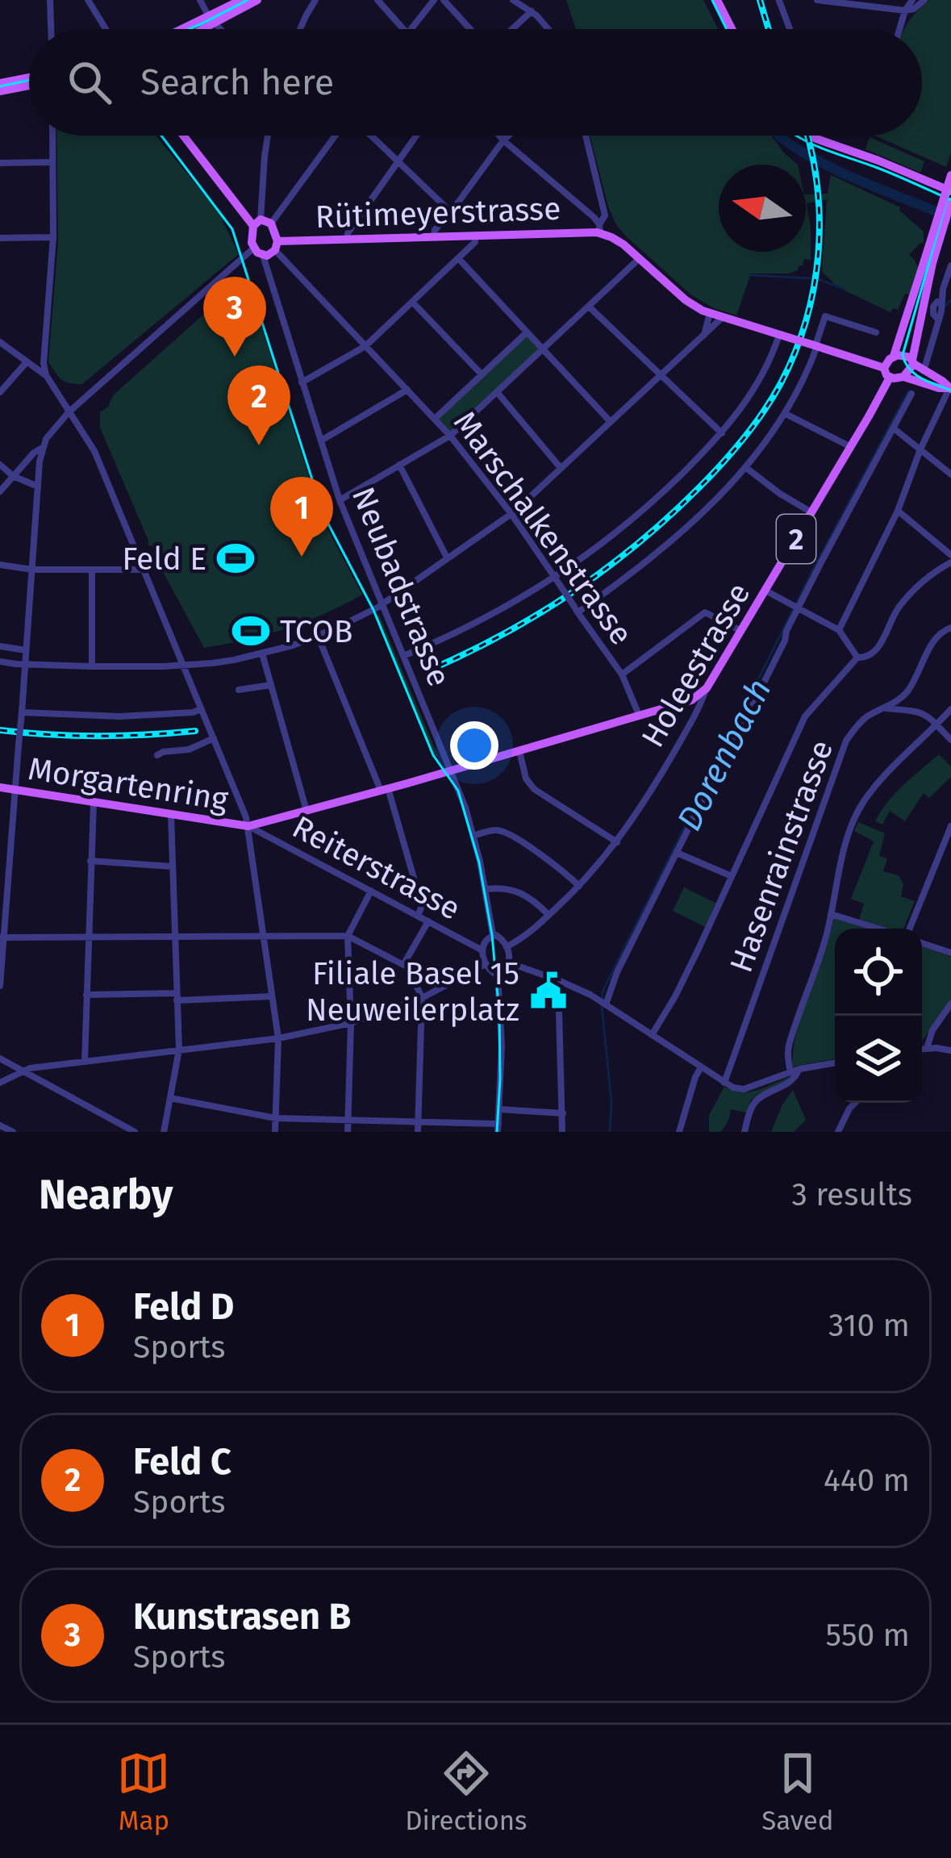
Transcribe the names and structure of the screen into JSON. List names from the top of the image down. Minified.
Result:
{"streets":{"main road":["Rütimeyerstrasse","2","Holeestrasse","Morgartenring"],"street":["Marschalkenstrasse","Neubadstrasse","Hasenrainstrasse","Reiterstrasse"]},"crossings":[["Rütimeyerstrasse","Marschalkenstrasse"],["Neubadstrasse","Holeestrasse"],["Neubadstrasse","Reiterstrasse"],["Holeestrasse","Reiterstrasse"],["Morgartenring","Reiterstrasse"]],"water":["Dorenbach"],"places":{"sports":["Feld E","TCOB"],"public building":["Filiale Basel 15 Neuweilerplatz"]},"north":"left","page":{"search":"Search here","pins":["3","2","1"],"heading":["Nearby","3 results"],"list":[{"mark":"1","name":"Feld D","note":"Sports","value":"310 m"},{"mark":"2","name":"Feld C","note":"Sports","value":"440 m"},{"mark":"3","name":"Kunstrasen B","note":"Sports","value":"550 m"}],"nav":["Map","Directions","Saved"]}}
